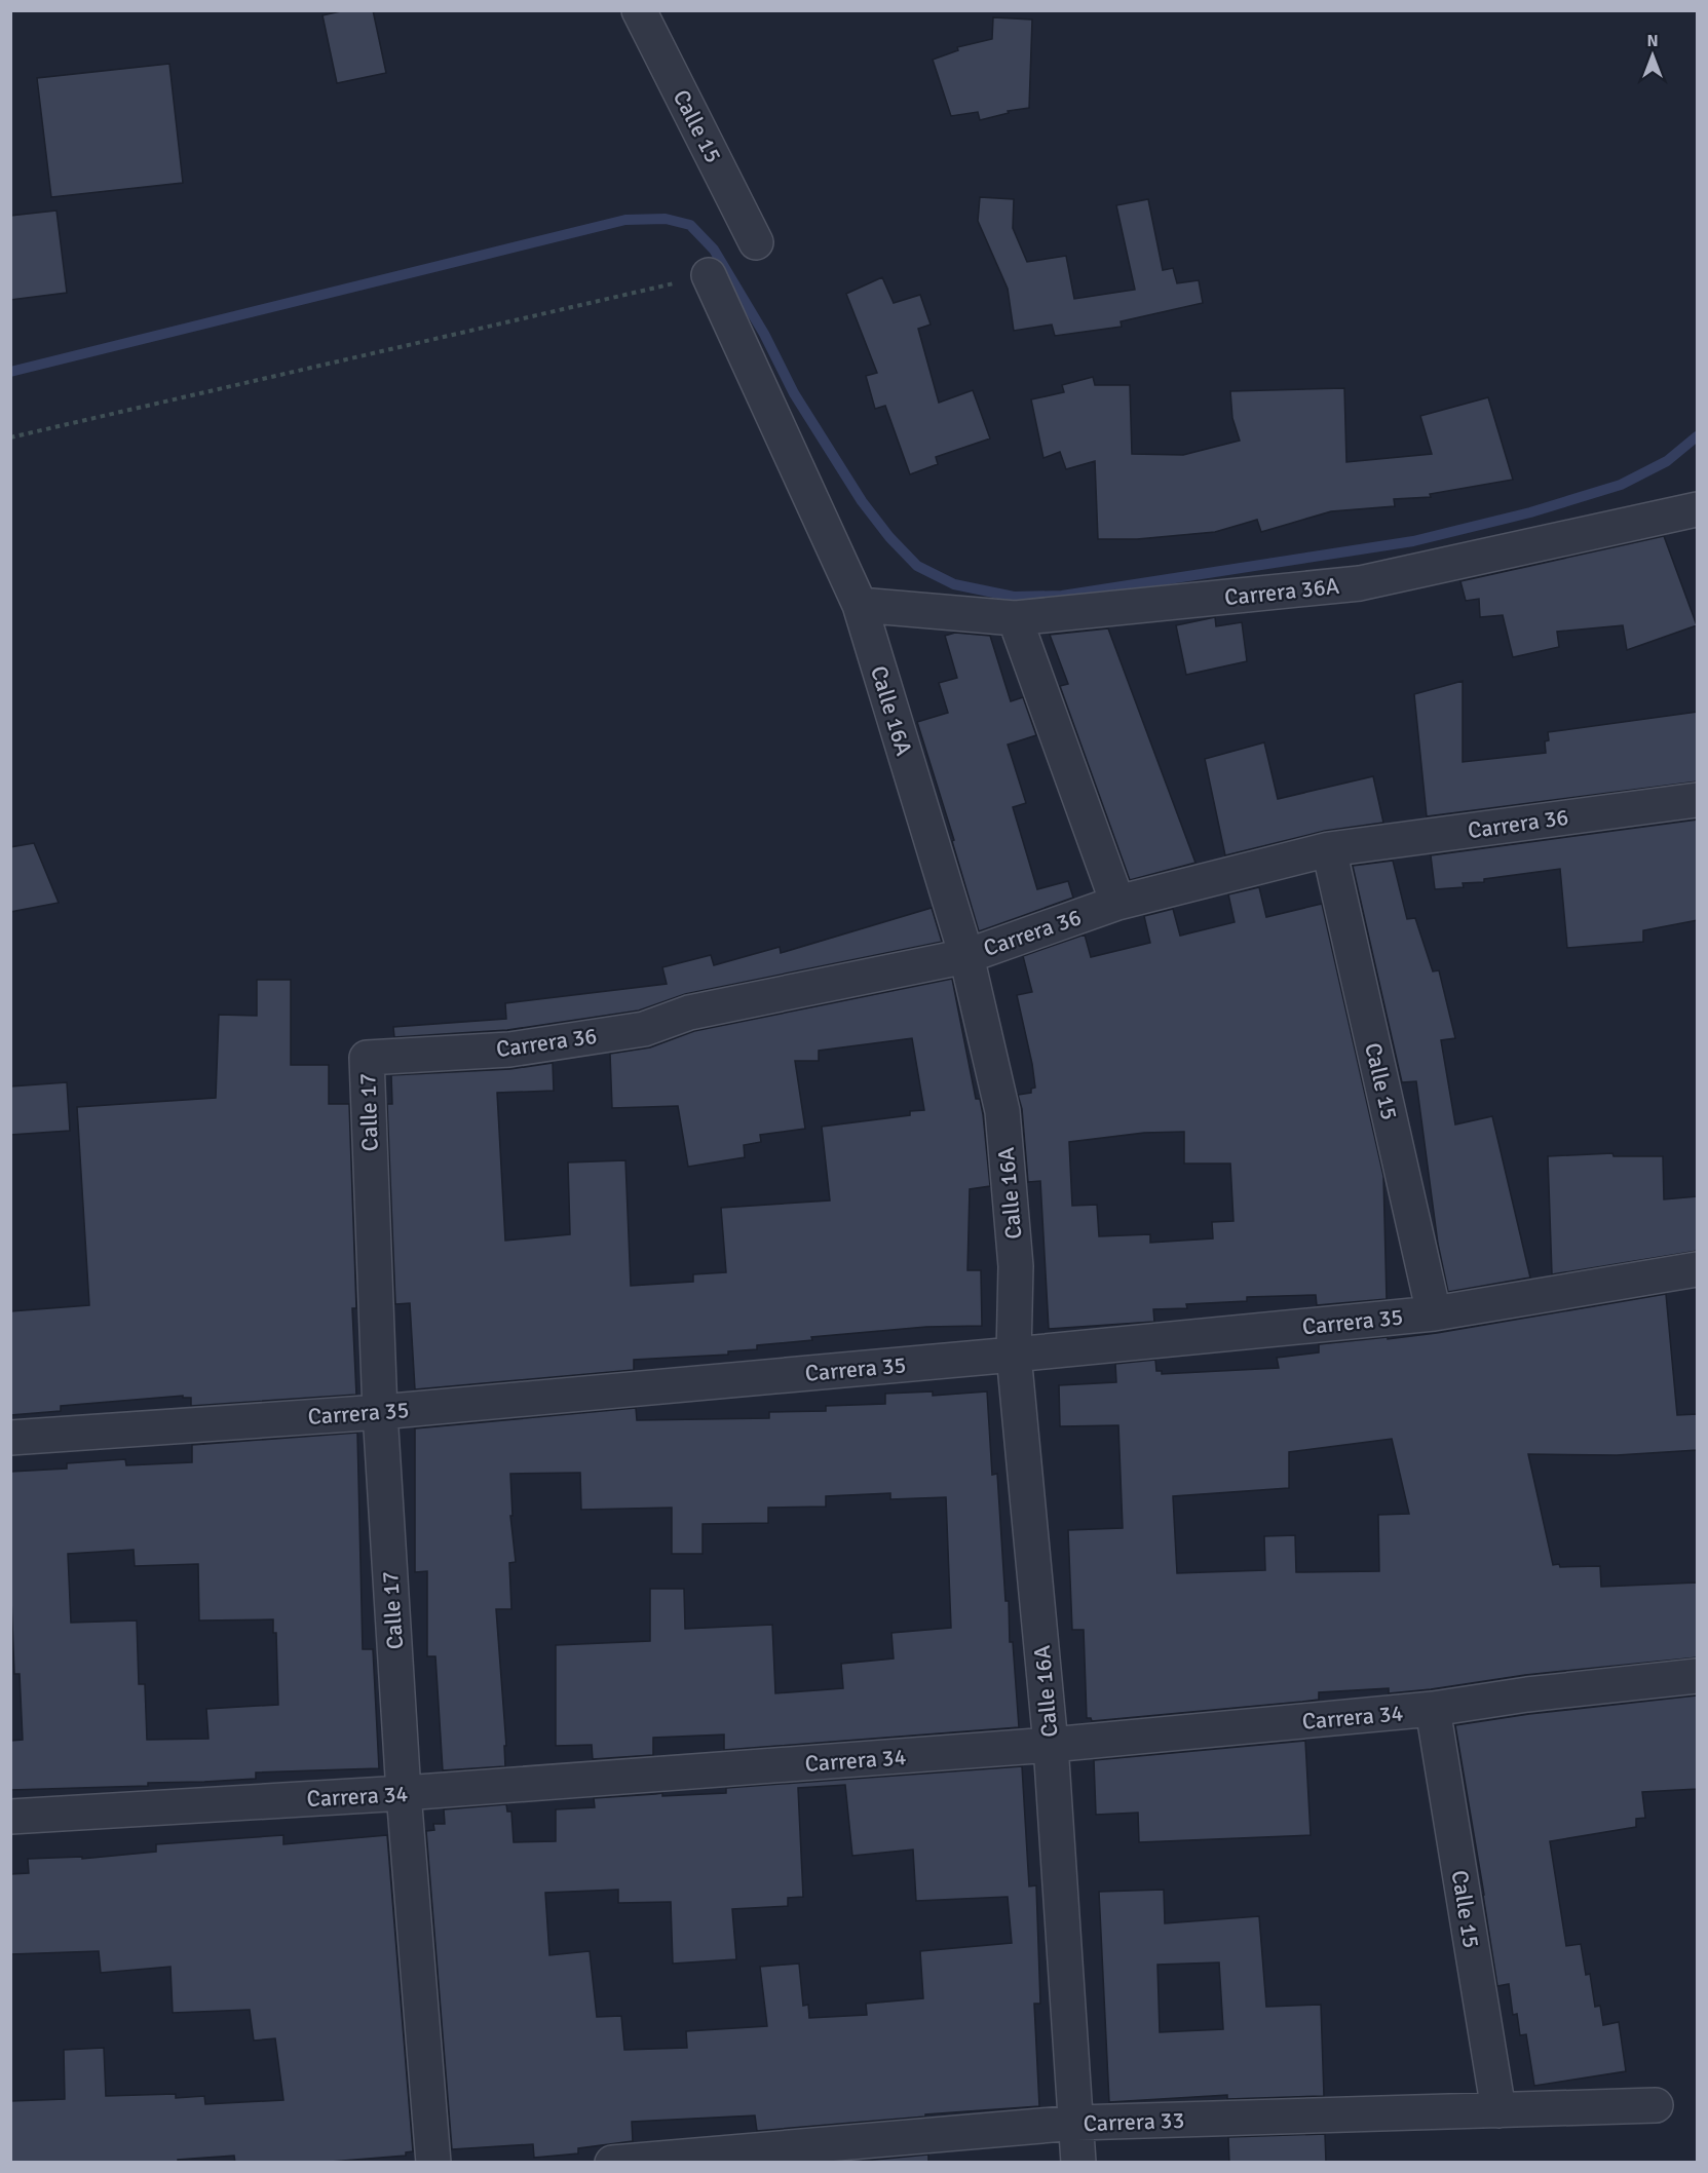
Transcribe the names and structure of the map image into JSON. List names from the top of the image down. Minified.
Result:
{"streets":{"street":["Calle 15","Carrera 36A","Calle 16A","Carrera 36","Calle 17","Carrera 35","Carrera 34","Carrera 33"]},"crossings":[["Calle 15","Carrera 36"],["Calle 15","Carrera 35"],["Calle 15","Carrera 34"],["Calle 15","Carrera 33"],["Carrera 36A","Calle 16A"],["Calle 16A","Carrera 36"],["Calle 16A","Carrera 35"],["Calle 16A","Carrera 34"],["Calle 16A","Carrera 33"],["Carrera 36","Calle 17"],["Calle 17","Carrera 35"],["Calle 17","Carrera 34"]],"north":"top"}
